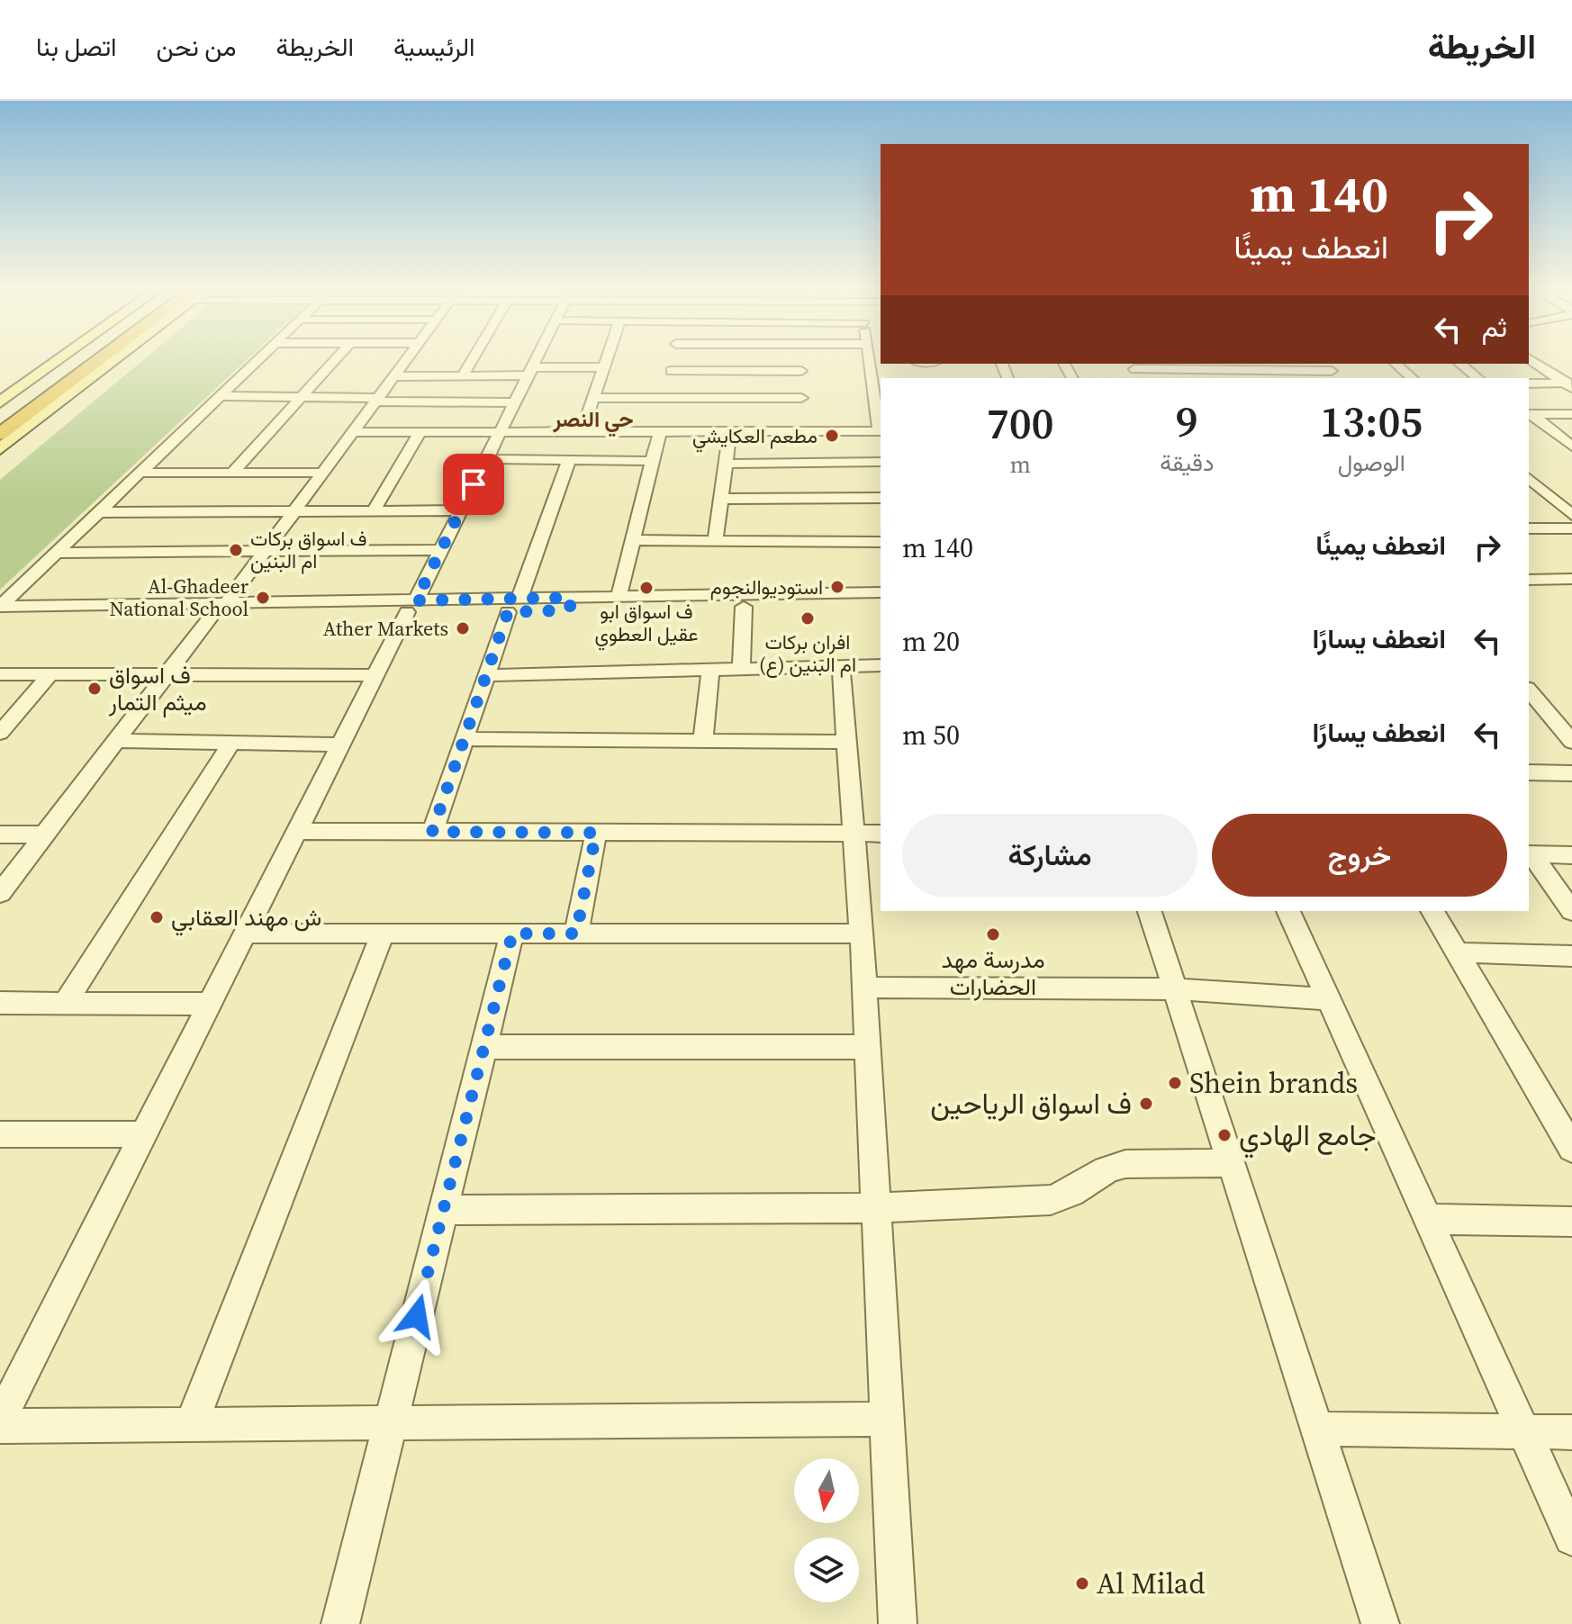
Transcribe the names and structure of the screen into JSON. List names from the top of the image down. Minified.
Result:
{"districts":["حي النصر"],"places":["مطعم العكايشي","ف اسواق بركات ام البنين","استوديوالنجوم","ف اسواق ابو عقيل العطوي","Al-Ghadeer National School","افران بركات ام البنين (ع)","Ather Markets","ف اسواق ميثم التمار","ش مهند العقابي","مدرسة مهد الحضارات","Shein brands","ف اسواق الرياحين","جامع الهادي","Al Milad"],"north":"bottom","page":{"header":"الخريطة","nav":["الرئيسية","الخريطة","من نحن","اتصل بنا"],"turn":["140 m","انعطف يمينًا"],"then":"ثم","eta":["13:05","الوصول","9","دقيقة","700","m"],"list":[{"name":"انعطف يمينًا","value":"140 m"},{"name":"انعطف يسارًا","value":"20 m"},{"name":"انعطف يسارًا","value":"50 m"}],"buttons":["خروج","مشاركة"]}}
